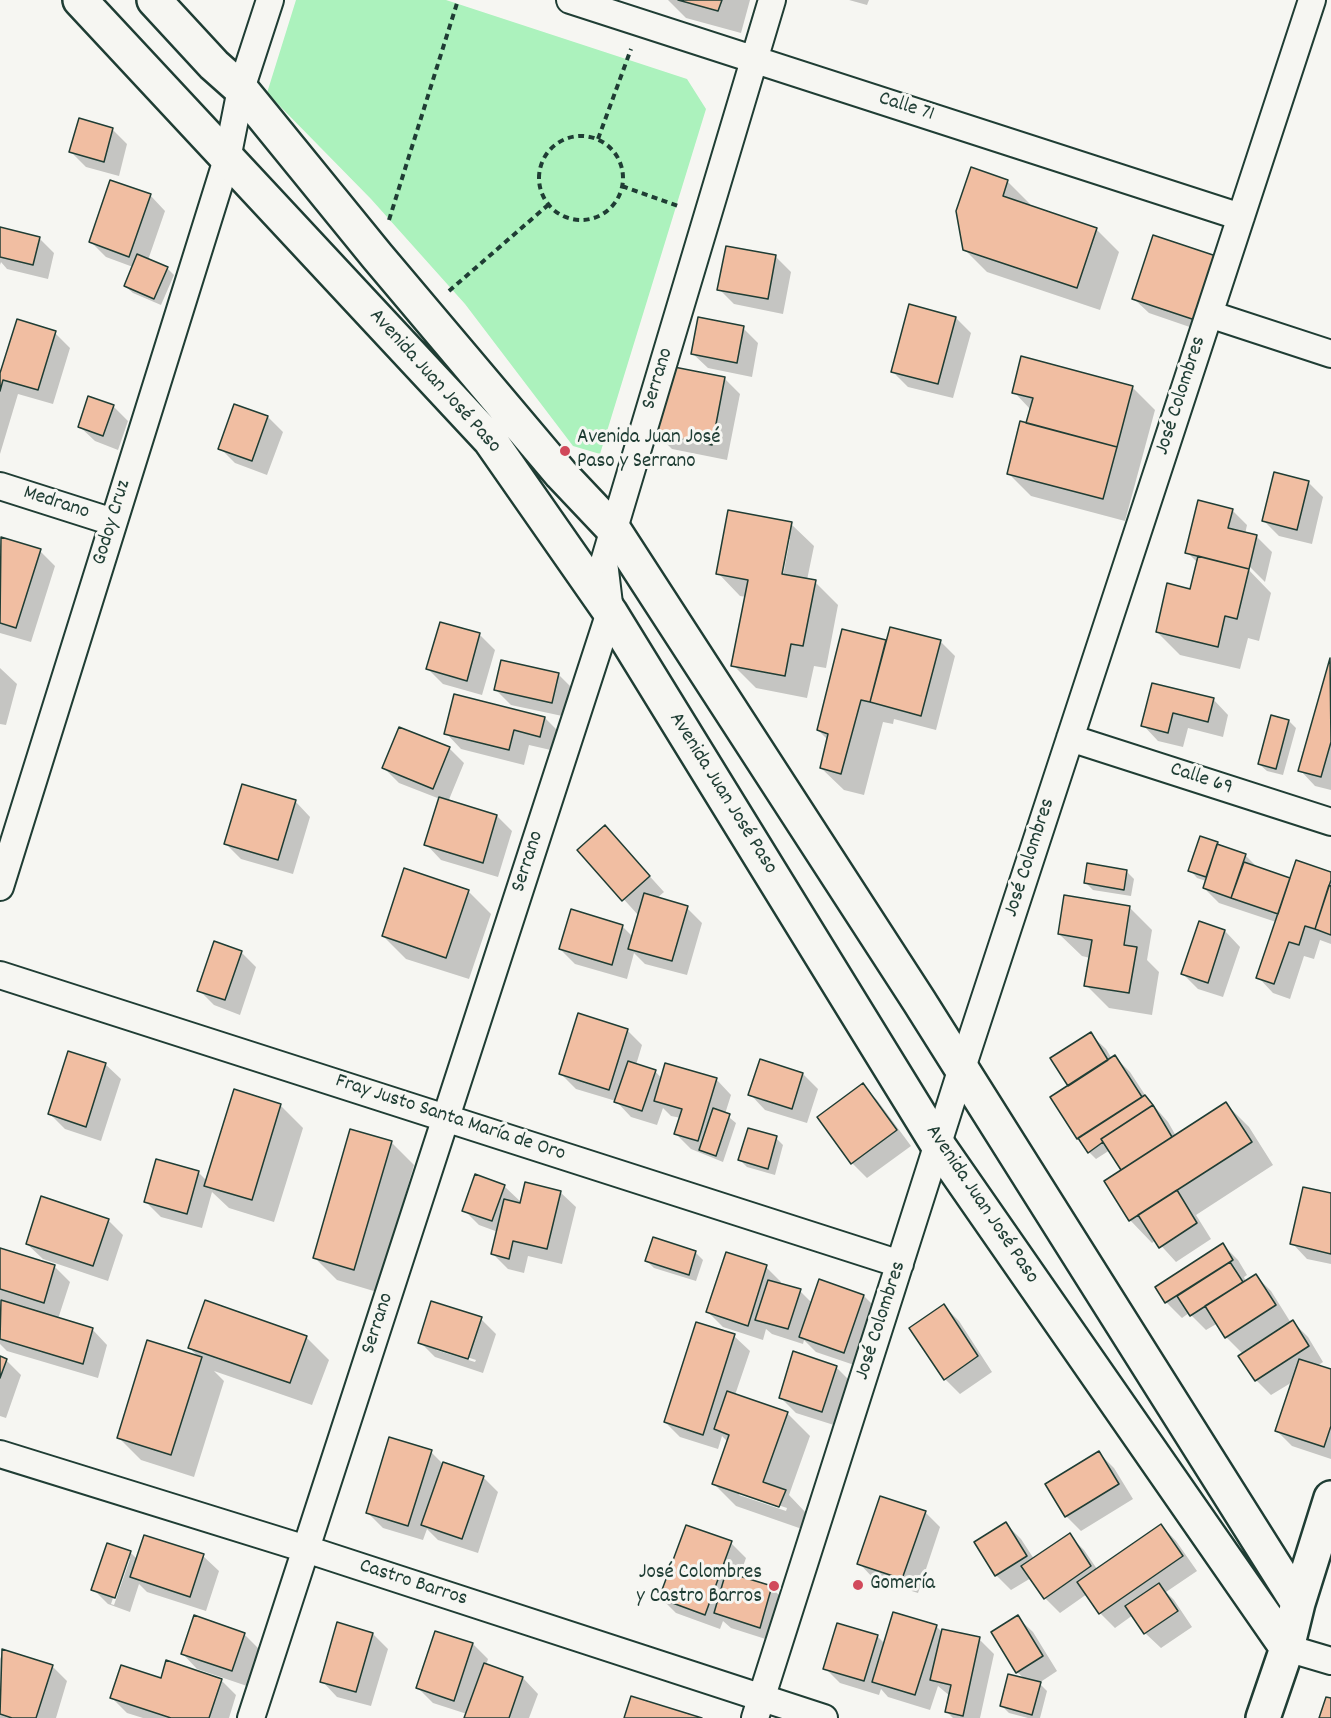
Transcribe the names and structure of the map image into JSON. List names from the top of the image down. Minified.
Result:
{"streets":{"main road":["Avenida Juan José Paso"],"street":["Calle 71","Serrano","José Colombres","Medrano","Godoy Cruz","Calle 69","Fray Justo Santa María de Oro","Castro Barros"]},"crossings":[["Calle 71","Serrano"],["Calle 71","José Colombres"],["Serrano","Avenida Juan José Paso"],["Serrano","Fray Justo Santa María de Oro"],["Serrano","Castro Barros"],["Avenida Juan José Paso","José Colombres"],["Avenida Juan José Paso","Godoy Cruz"],["José Colombres","Calle 69"],["José Colombres","Fray Justo Santa María de Oro"],["José Colombres","Castro Barros"],["Medrano","Godoy Cruz"]],"places":["Avenida Juan José Paso y Serrano","Gomería","José Colombres y Castro Barros"]}
